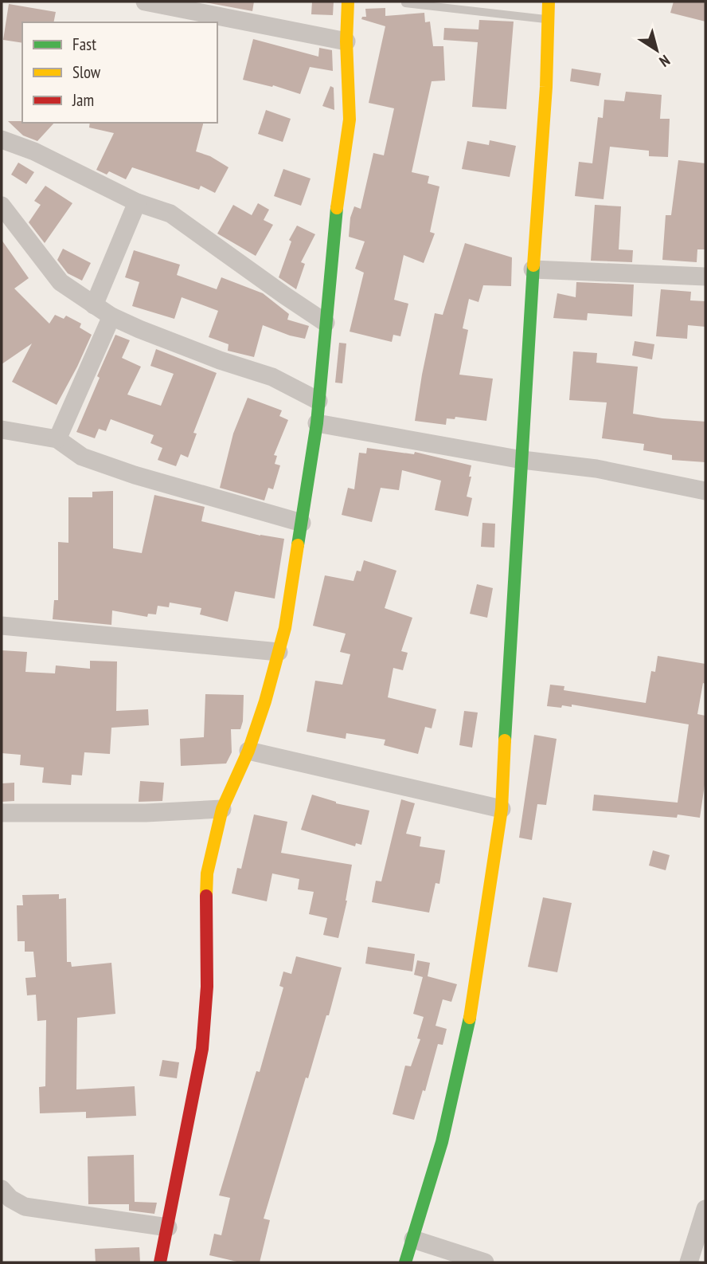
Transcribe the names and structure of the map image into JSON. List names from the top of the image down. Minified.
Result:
{"legend":["Fast","Slow","Jam"],"north":"bottom right"}
